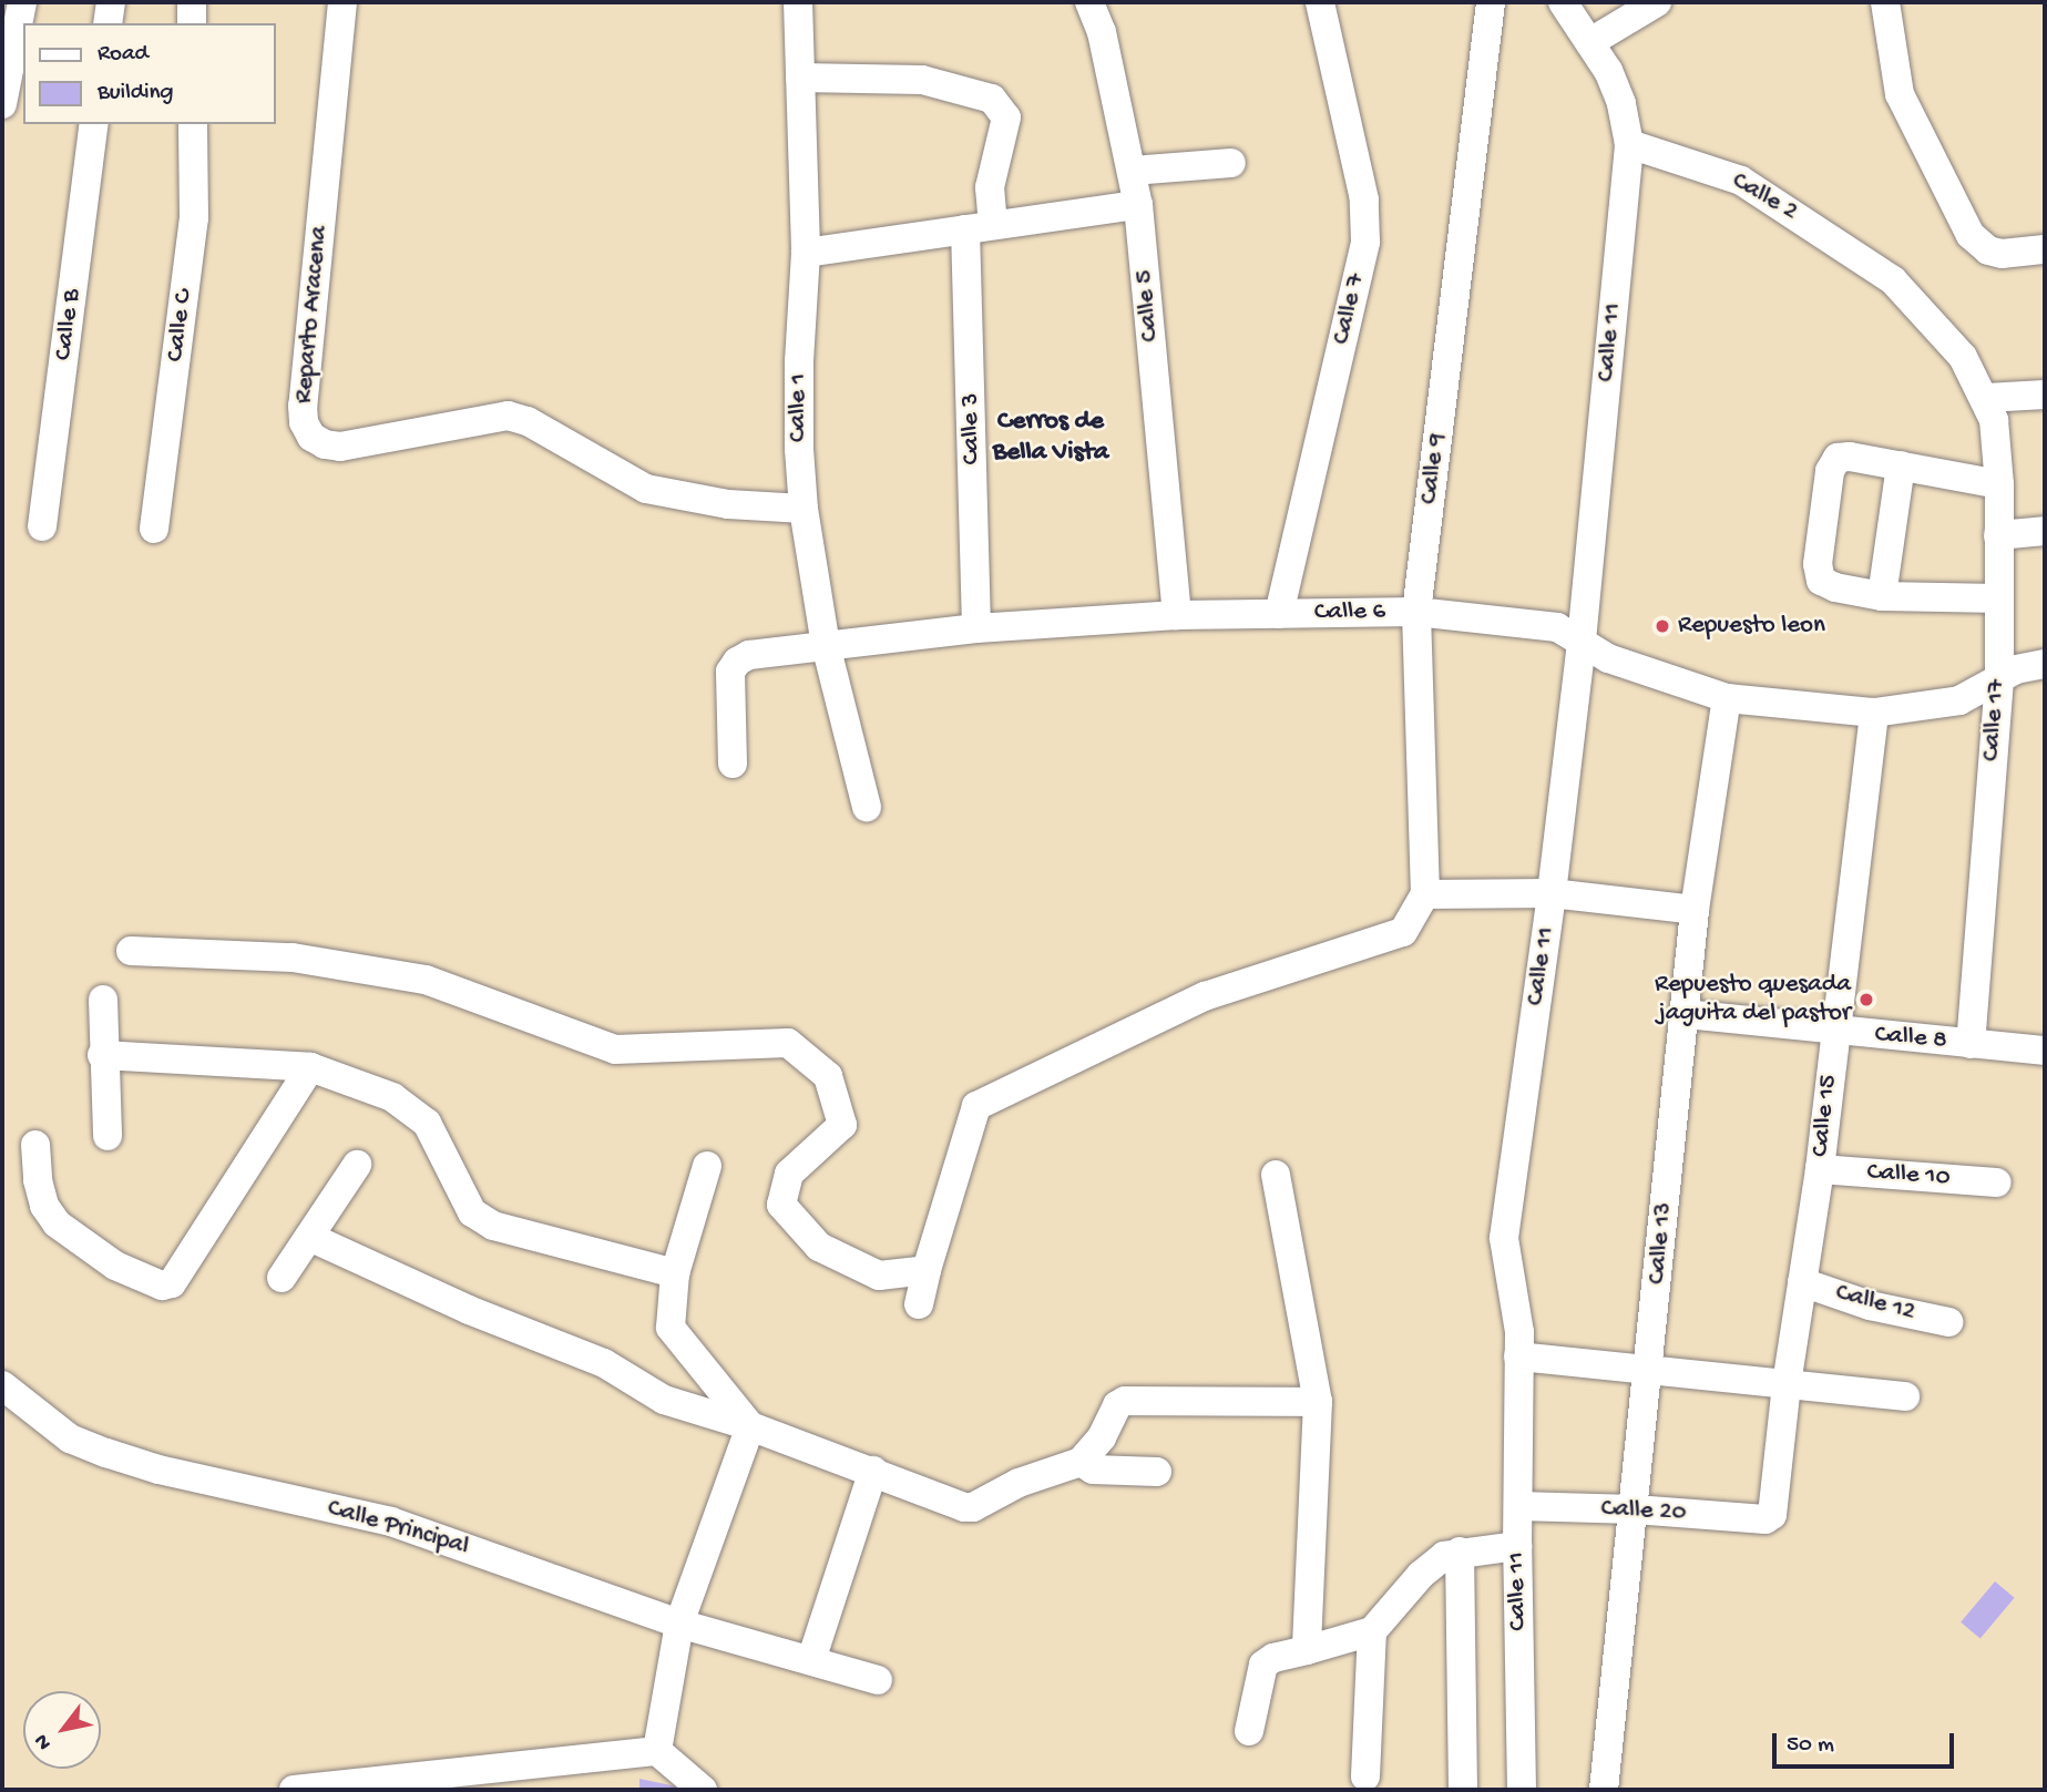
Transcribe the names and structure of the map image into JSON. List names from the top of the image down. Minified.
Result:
{"streets":{"street":["Calle 2","Calle 5","Calle 7","Reparto Aracena","Calle B","Calle C","Calle 11","Calle 1","Calle 3","Calle 9","Calle 6","Calle 17","Calle 8","Calle 15","Calle 10","Calle 13","Calle 12","Calle 20","Calle Principal"]},"crossings":[["Calle 2","Calle 11"],["Calle 2","Calle 17"],["Calle 5","Calle 6"],["Calle 7","Calle 6"],["Reparto Aracena","Calle 1"],["Calle 11","Calle 6"],["Calle 11","Calle 20"],["Calle 1","Calle 3"],["Calle 1","Calle 6"],["Calle 3","Calle 6"],["Calle 9","Calle 6"],["Calle 6","Calle 17"],["Calle 6","Calle 15"],["Calle 6","Calle 13"],["Calle 17","Calle 8"],["Calle 8","Calle 15"],["Calle 8","Calle 13"],["Calle 15","Calle 10"],["Calle 15","Calle 12"],["Calle 15","Calle 20"],["Calle 13","Calle 20"]],"districts":["Cerros de Bella Vista"],"places":["Repuesto leon","Repuesto quesada jaguita del pastor"],"legend":["Road","Building"],"scale_bar":"50 m","north":"bottom left"}
